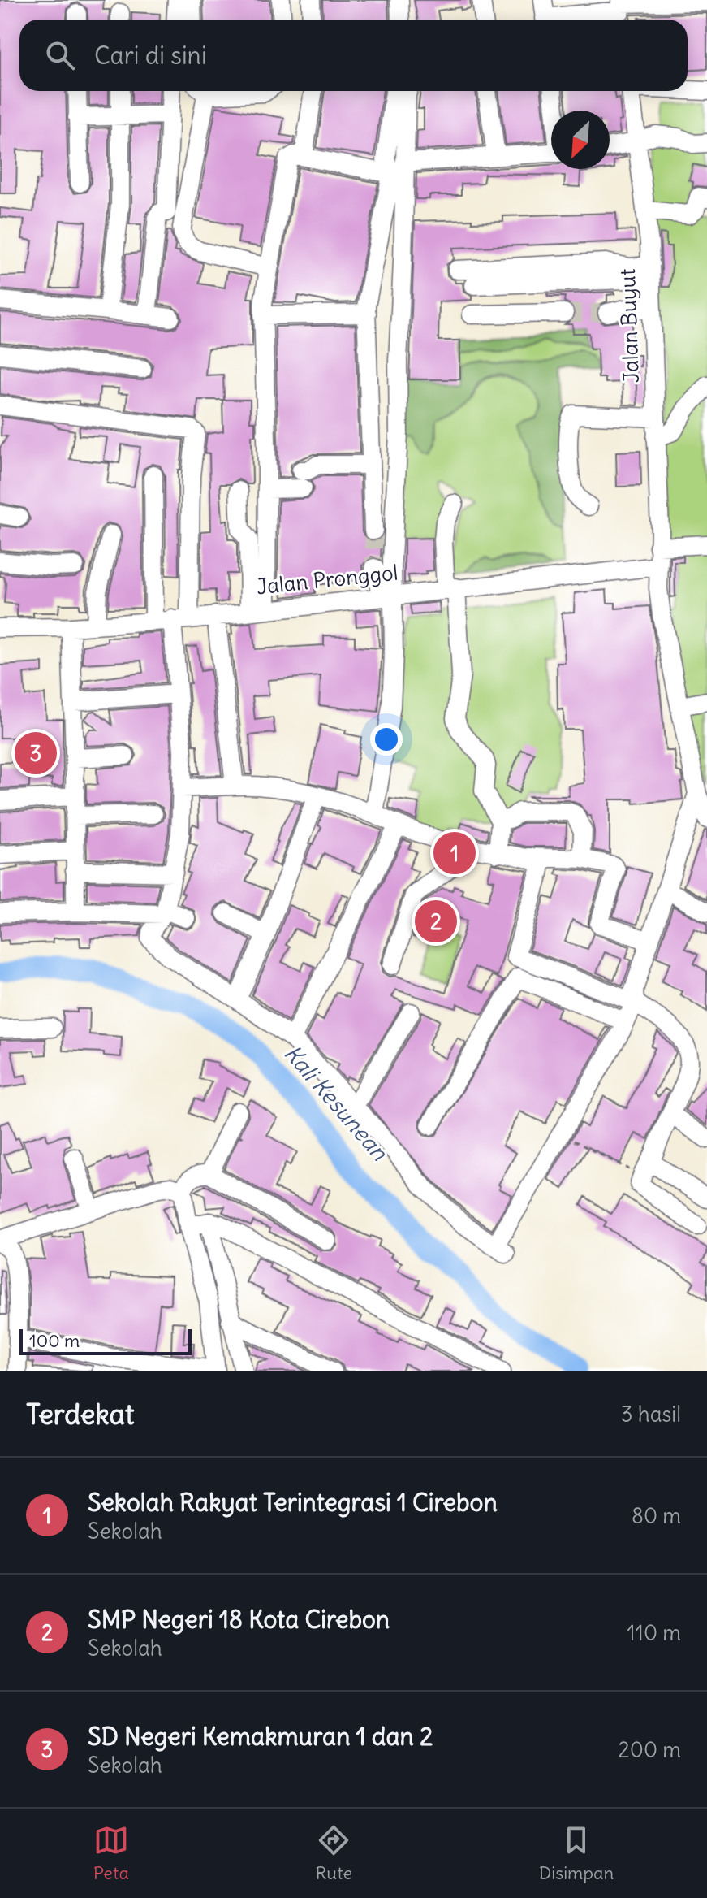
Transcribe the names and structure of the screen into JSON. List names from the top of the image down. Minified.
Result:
{"streets":{"street":["Jalan Buyut","Jalan Pronggol"]},"crossings":[["Jalan Buyut","Jalan Pronggol"]],"water":["Kali Kesunean"],"scale_bar":"100 m","north":"bottom left","page":{"search":"Cari di sini","pins":["3","1","2"],"scale":"100 m","heading":["Terdekat","3 hasil"],"list":[{"mark":"1","name":"Sekolah Rakyat Terintegrasi 1 Cirebon","note":"Sekolah","value":"80 m"},{"mark":"2","name":"SMP Negeri 18 Kota Cirebon","note":"Sekolah","value":"110 m"},{"mark":"3","name":"SD Negeri Kemakmuran 1 dan 2","note":"Sekolah","value":"200 m"}],"nav":["Peta","Rute","Disimpan"]}}
